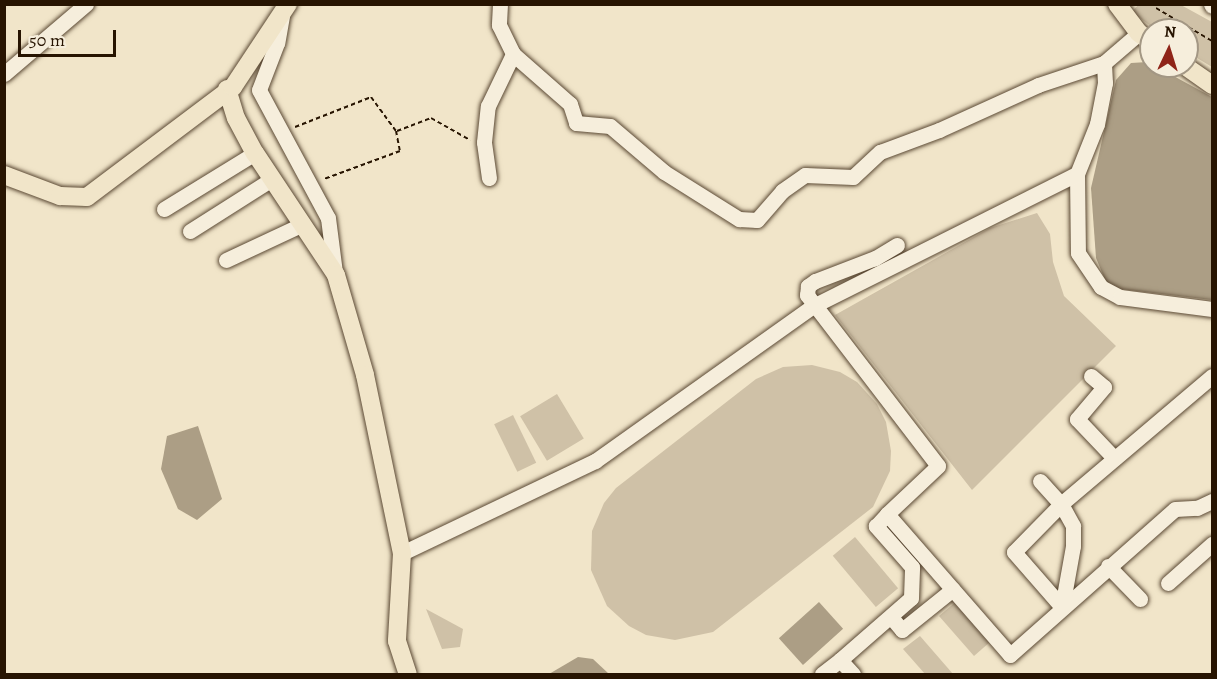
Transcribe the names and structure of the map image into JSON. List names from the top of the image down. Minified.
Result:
{"scale_bar":"50 m","north":"top"}
